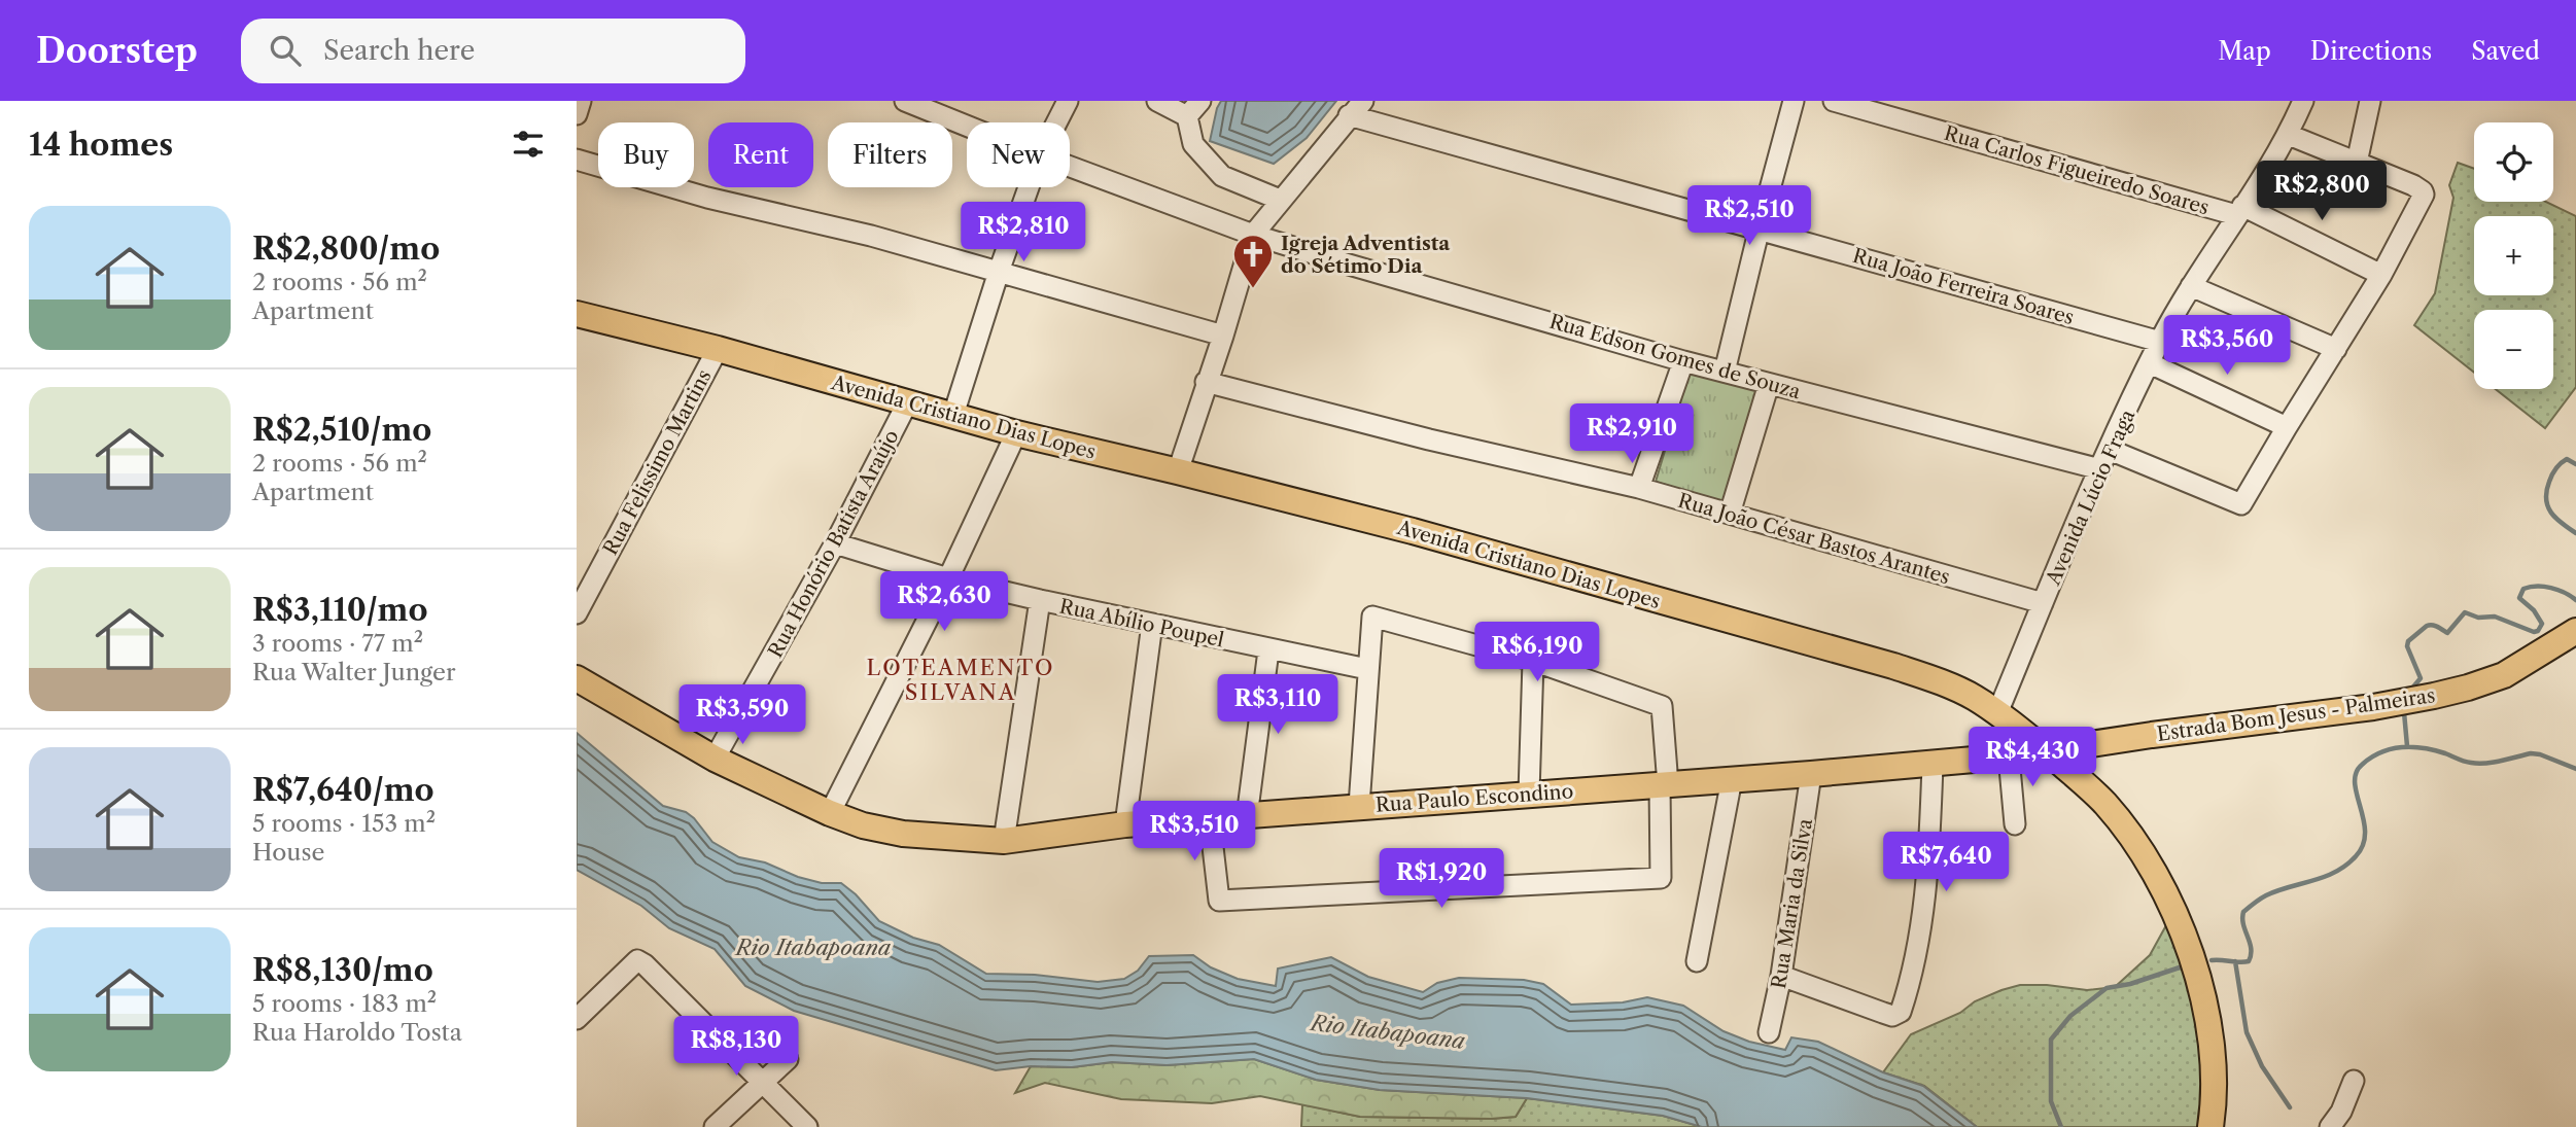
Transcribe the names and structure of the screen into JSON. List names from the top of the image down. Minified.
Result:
{"streets":{"main road":["Avenida Cristiano Dias Lopes","Estrada Bom Jesus - Palmeiras","Rua Paulo Escondino"],"street":["Rua Carlos Figueiredo Soares","Rua João Ferreira Soares","Rua Edson Gomes de Souza","Rua Felissimo Martins","Avenida Lúcio Fraga","Rua João César Bastos Arantes","Rua Honório Batista Araújo","Rua Abílio Poupel","Rua Maria da Silva"]},"crossings":[["Rua Carlos Figueiredo Soares","Avenida Lúcio Fraga"],["Rua João Ferreira Soares","Avenida Lúcio Fraga"],["Rua Edson Gomes de Souza","Avenida Lúcio Fraga"],["Avenida Cristiano Dias Lopes","Rua Felissimo Martins"],["Avenida Cristiano Dias Lopes","Avenida Lúcio Fraga"],["Avenida Cristiano Dias Lopes","Rua Honório Batista Araújo"],["Avenida Cristiano Dias Lopes","Estrada Bom Jesus - Palmeiras"],["Avenida Cristiano Dias Lopes","Rua Paulo Escondino"],["Avenida Lúcio Fraga","Rua João César Bastos Arantes"],["Rua Honório Batista Araújo","Rua Abílio Poupel"],["Rua Honório Batista Araújo","Rua Paulo Escondino"],["Estrada Bom Jesus - Palmeiras","Rua Paulo Escondino"],["Rua Paulo Escondino","Rua Maria da Silva"]],"districts":["LOTEAMENTO SILVANA"],"water":["Rio Itabapoana"],"places":{"church":["Igreja Adventista do Sétimo Dia"]},"page":{"header":"Doorstep","search":"Search here","nav":["Map","Directions","Saved"],"heading":"14 homes","map_buttons":["+","−"],"chip":["Buy","Rent","Filters","New"],"price":["R$2,800","R$2,510","R$2,810","R$3,560","R$2,910","R$2,630","R$6,190","R$3,110","R$3,590","R$4,430","R$3,510","R$7,640","R$1,920","R$8,130"],"list":[{"name":"R$2,800/mo","note":"2 rooms · 56 m² · Apartment"},{"name":"R$2,510/mo","note":"2 rooms · 56 m² · Apartment"},{"name":"R$3,110/mo","note":"3 rooms · 77 m² · Rua Walter Junger"},{"name":"R$7,640/mo","note":"5 rooms · 153 m² · House"},{"name":"R$8,130/mo","note":"5 rooms · 183 m² · Rua Haroldo Tosta"}]}}
